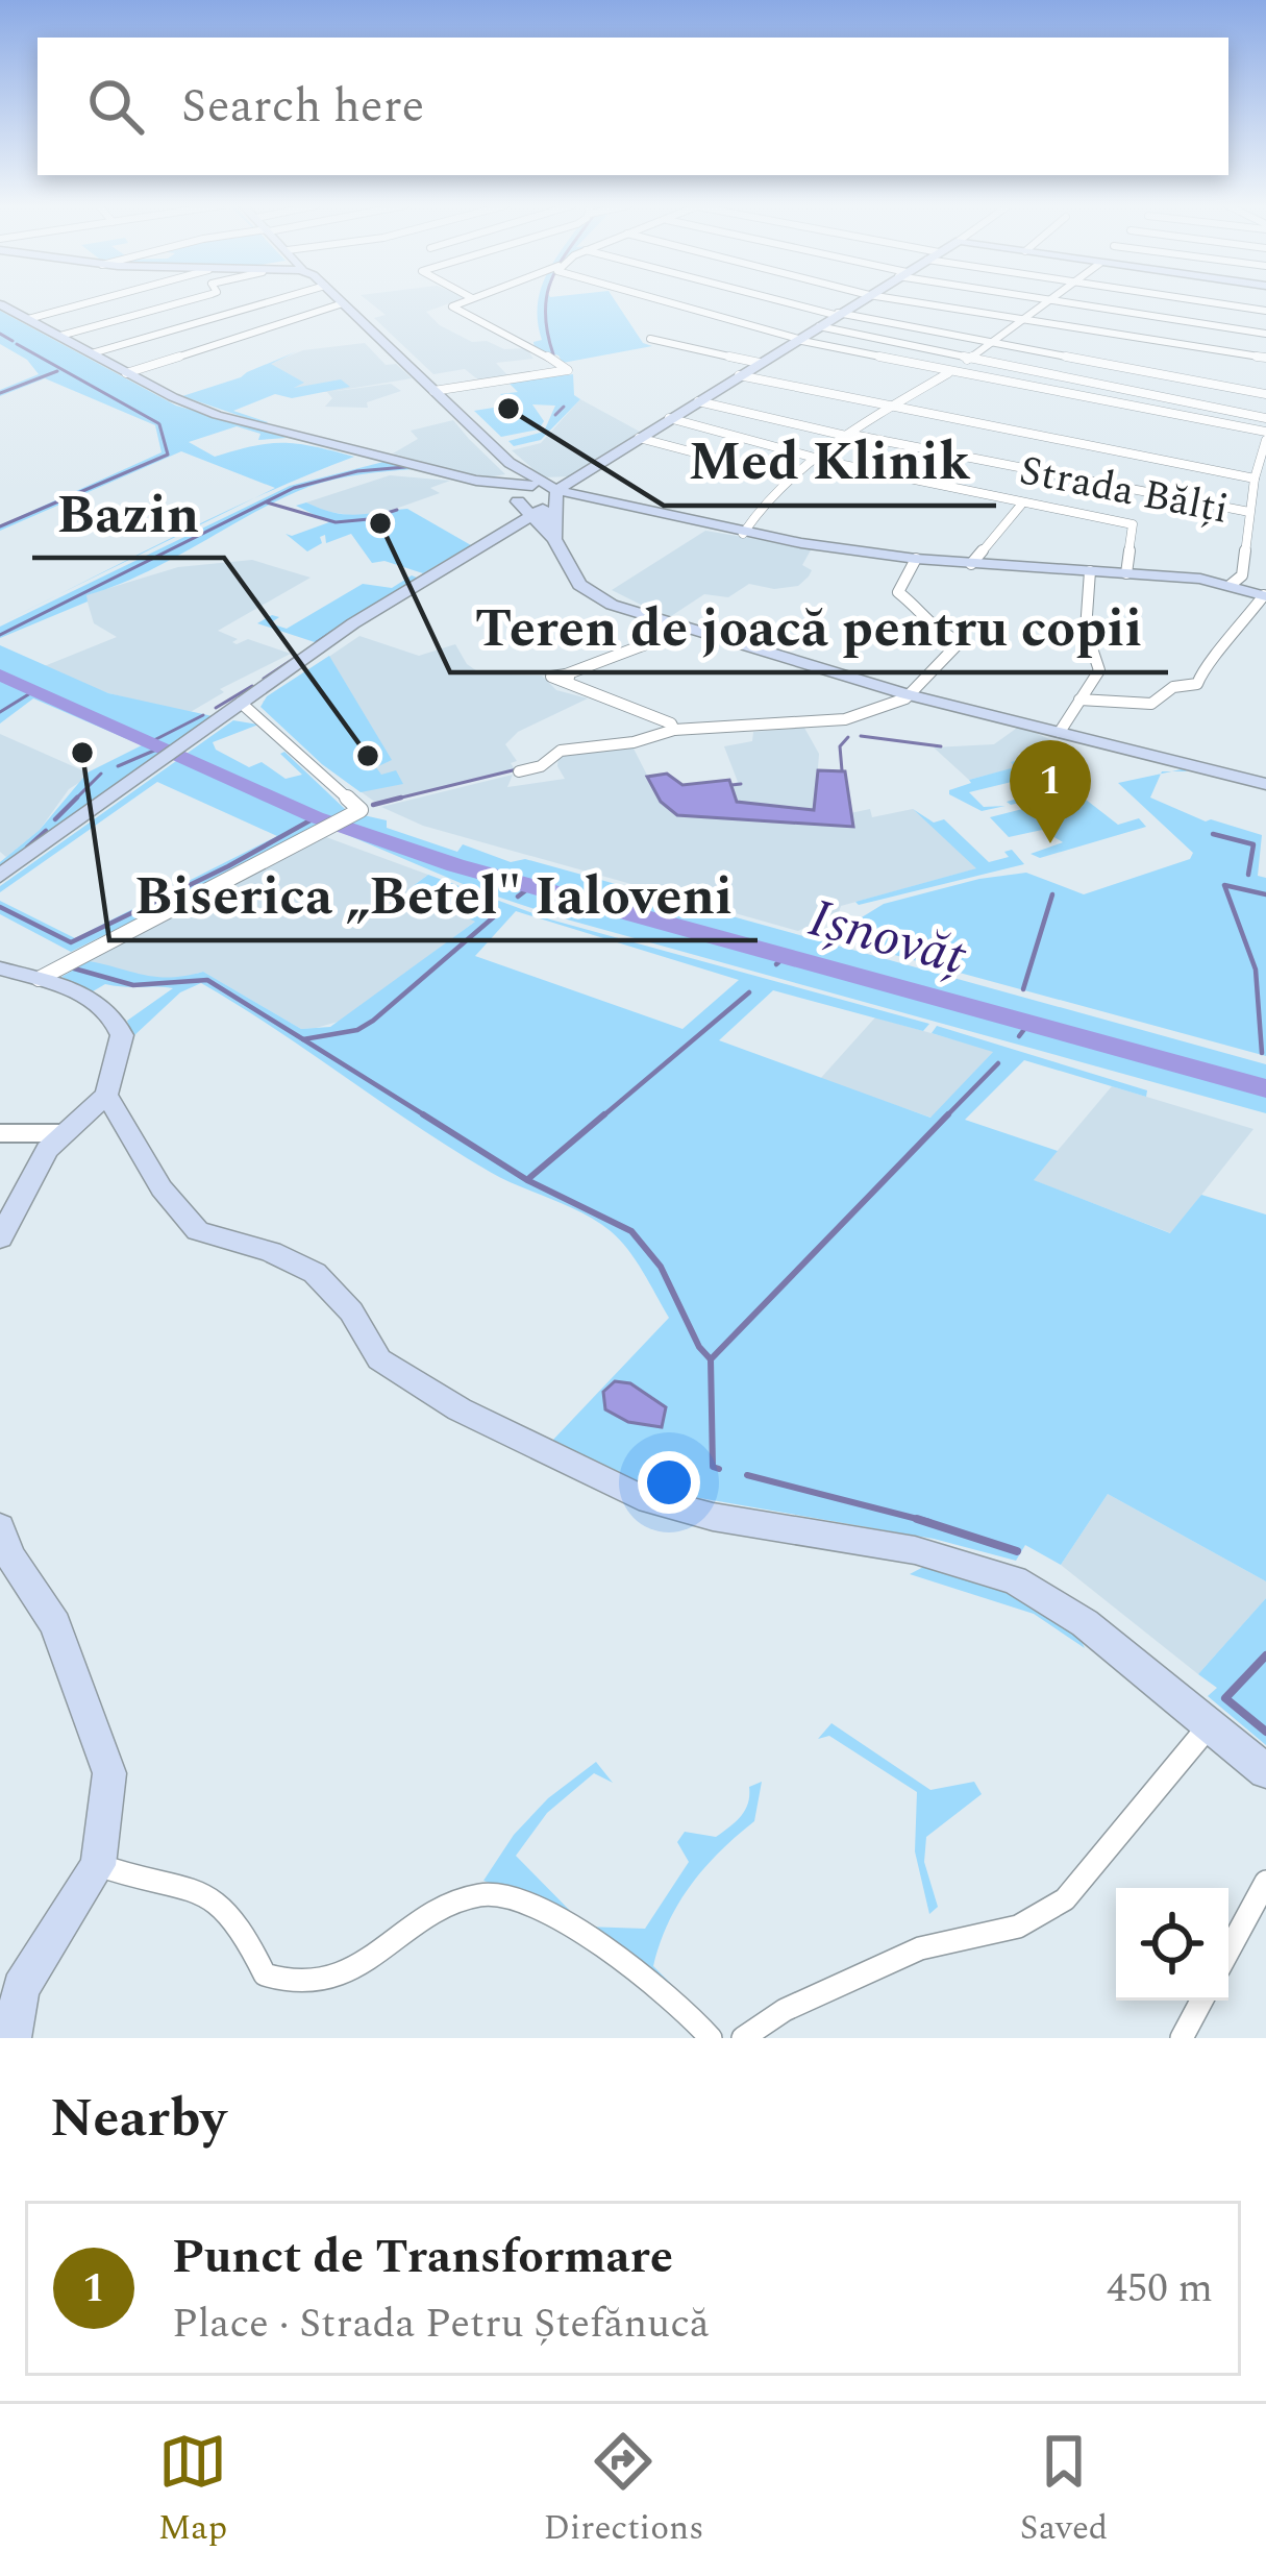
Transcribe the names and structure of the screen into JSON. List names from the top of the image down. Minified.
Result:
{"streets":{"street":["Strada Bălți"]},"water":["Ișnovăț"],"places":["Med Klinik","Teren de joacă pentru copii","Biserica „Betel\" Ialoveni","Bazin"],"page":{"search":"Search here","pins":"1","heading":"Nearby","list":[{"mark":"1","name":"Punct de Transformare","note":"Place · Strada Petru Ștefănucă","value":"450 m"}],"nav":["Map","Directions","Saved"]}}
